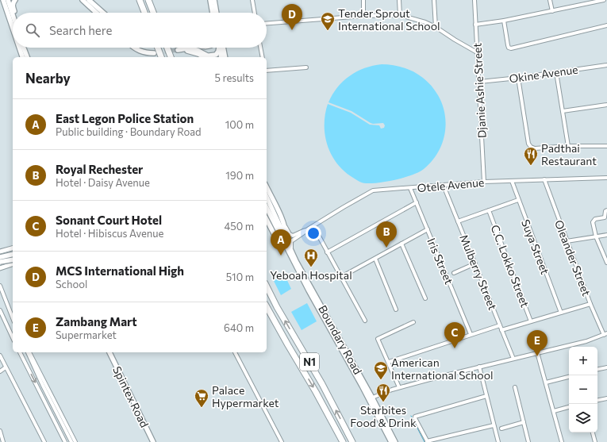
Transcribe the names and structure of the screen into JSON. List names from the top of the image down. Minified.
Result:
{"streets":{"highway":["N1"],"main road":["Boundary Road","Spintex Road"],"street":["Okine Avenue","Djanie Ashie Street","Otele Avenue","Suya Street","Oleander Street","Iris Street","C.C. Lokko Street","Mulberry Street"]},"crossings":[["Okine Avenue","Djanie Ashie Street"],["Djanie Ashie Street","Otele Avenue"],["Otele Avenue","Suya Street"],["Otele Avenue","Oleander Street"],["Otele Avenue","Iris Street"],["Otele Avenue","Mulberry Street"],["Otele Avenue","Boundary Road"]],"places":{"school or university":["Tender Sprout International School","American International School"],"restaurant":["Padthai Restaurant","Starbites Food & Drink"],"hospital":["Yeboah Hospital"],"supermarket":["Palace Hypermarket"]},"page":{"pins":["D","B","A","C","E"],"search":"Search here","heading":["Nearby","5 results"],"list":[{"mark":"A","name":"East Legon Police Station","note":"Public building · Boundary Road","value":"100 m"},{"mark":"B","name":"Royal Rechester","note":"Hotel · Daisy Avenue","value":"190 m"},{"mark":"C","name":"Sonant Court Hotel","note":"Hotel · Hibiscus Avenue","value":"450 m"},{"mark":"D","name":"MCS International High","note":"School","value":"510 m"},{"mark":"E","name":"Zambang Mart","note":"Supermarket","value":"640 m"}],"map_buttons":["+","−"]}}
